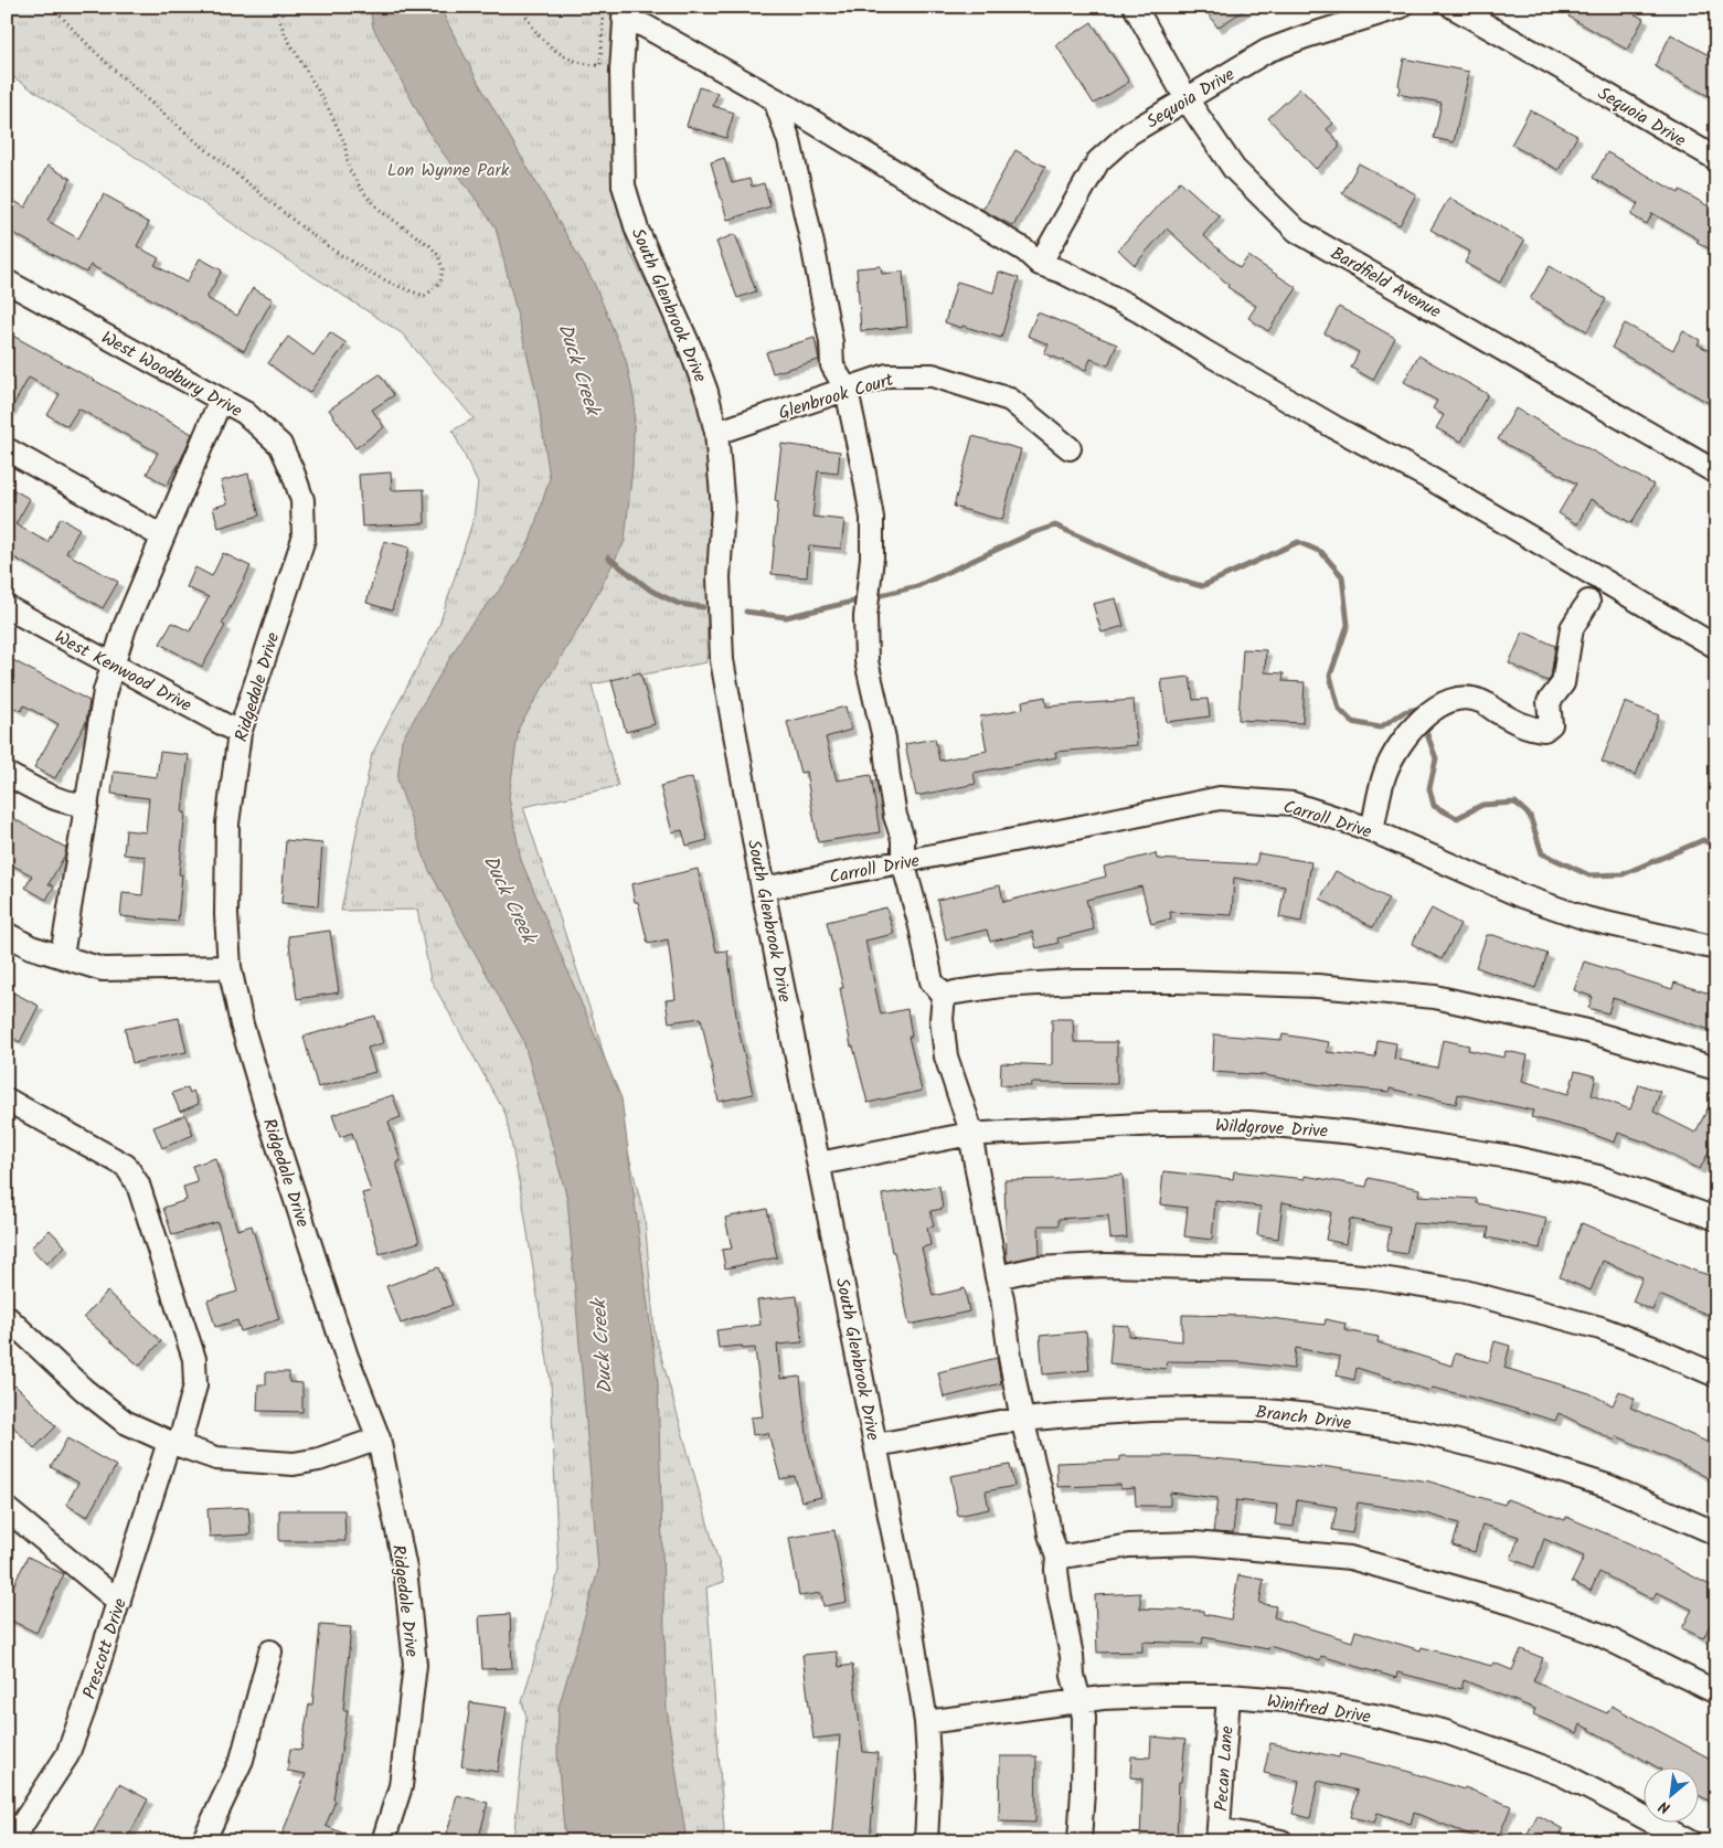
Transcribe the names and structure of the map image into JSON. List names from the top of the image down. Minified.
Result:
{"streets":{"street":["Sequoia Drive","Bardfield Avenue","South Glenbrook Drive","West Woodbury Drive","Glenbrook Court","West Kenwood Drive","Ridgedale Drive","Carroll Drive","Wildgrove Drive","Branch Drive","Prescott Drive","Winifred Drive","Pecan Lane"]},"crossings":[["Sequoia Drive","Bardfield Avenue"],["South Glenbrook Drive","Glenbrook Court"],["South Glenbrook Drive","Carroll Drive"],["South Glenbrook Drive","Wildgrove Drive"],["South Glenbrook Drive","Branch Drive"],["South Glenbrook Drive","Winifred Drive"],["West Woodbury Drive","Ridgedale Drive"],["West Kenwood Drive","Ridgedale Drive"],["Winifred Drive","Pecan Lane"]],"water":["Duck Creek"],"parks":["Lon Wynne Park"],"north":"bottom left"}
